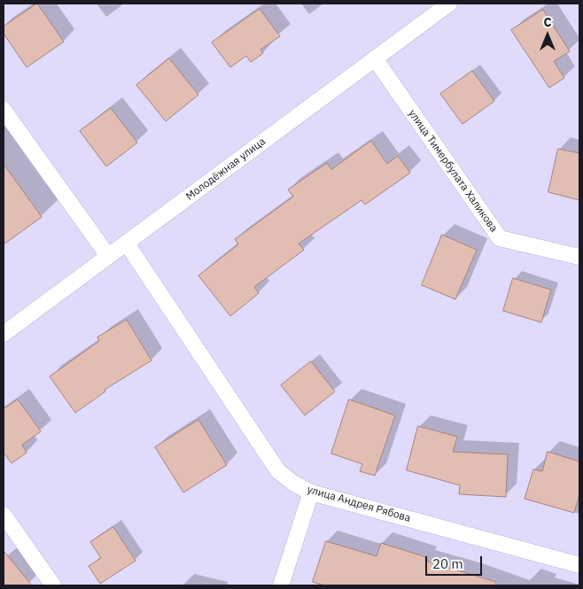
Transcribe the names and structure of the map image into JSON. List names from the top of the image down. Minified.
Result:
{"streets":{"street":["Молодёжная улица","улица Тимербулата Халикова","улица Андрея Рябова"]},"crossings":[["Молодёжная улица","улица Тимербулата Халикова"],["Молодёжная улица","улица Андрея Рябова"]],"scale_bar":"20 m","north":"top"}
